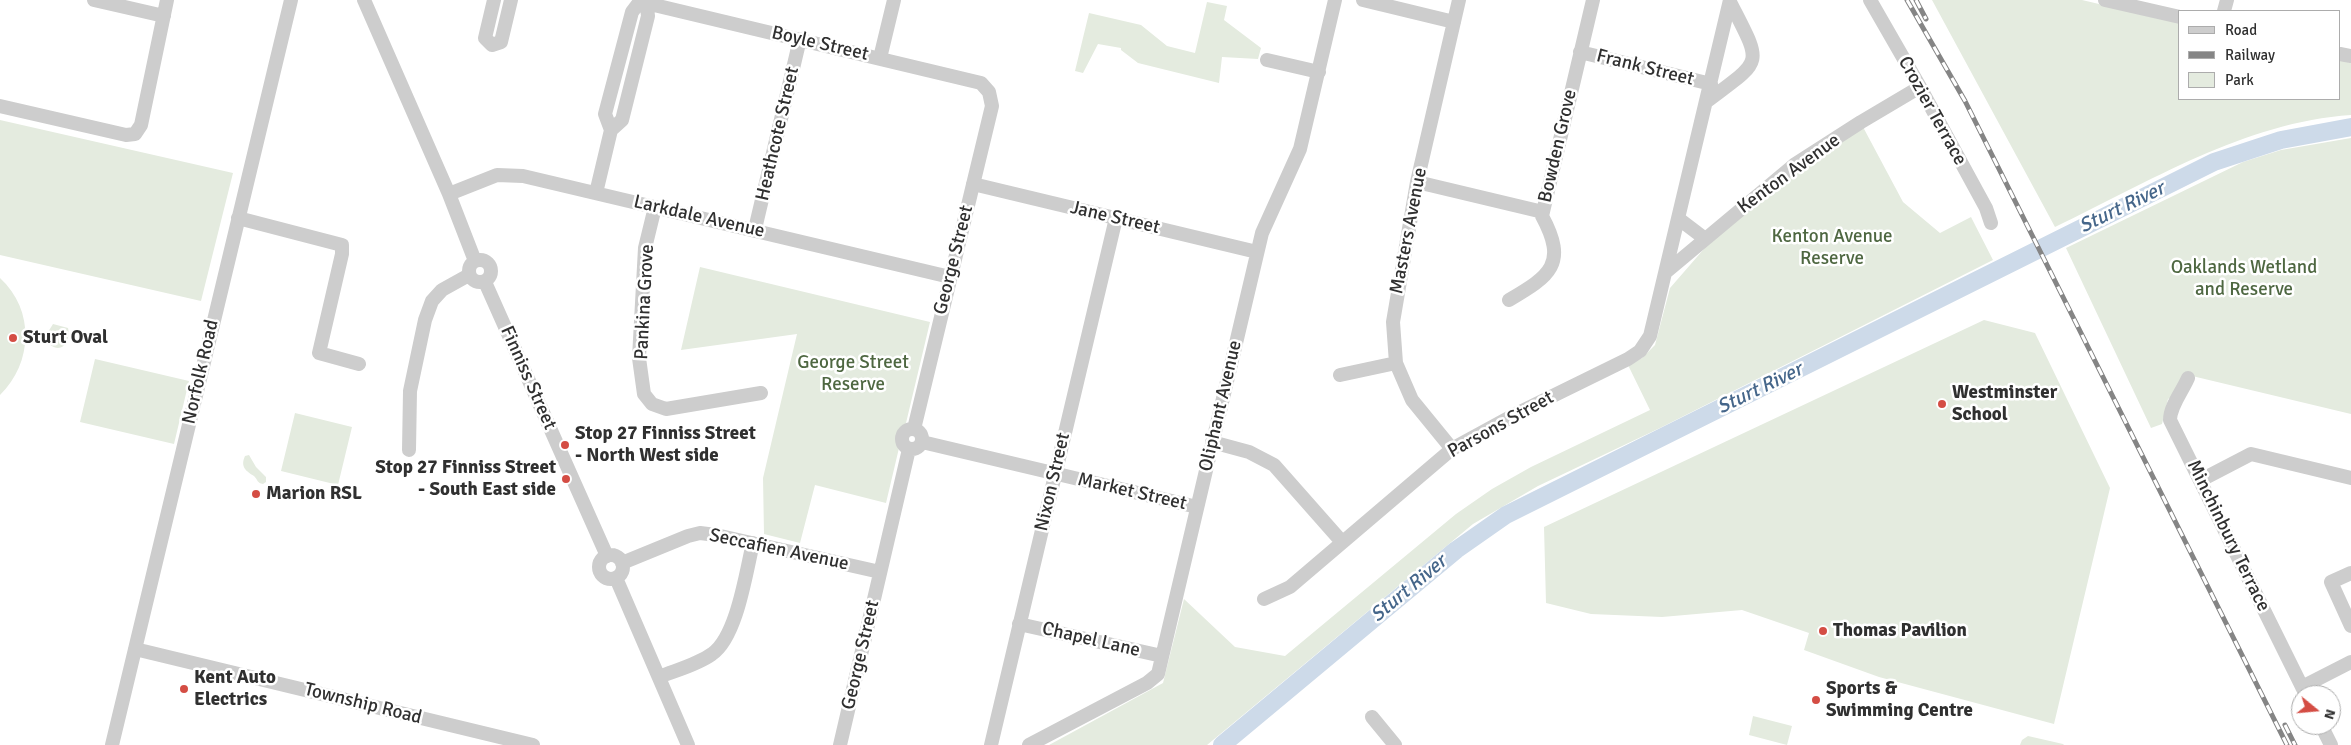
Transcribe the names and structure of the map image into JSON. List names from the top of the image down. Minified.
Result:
{"streets":{"street":["Boyle Street","Frank Street","Crozier Terrace","Heathcote Street","Bowden Grove","Kenton Avenue","Larkdale Avenue","Jane Street","Masters Avenue","George Street","Pankina Grove","Norfolk Road","Finniss Street","Oliphant Avenue","Parsons Street","Nixon Street","Market Street","Minchinbury Terrace","Seccafien Avenue","Chapel Lane","Township Road"]},"crossings":[["Boyle Street","Heathcote Street"],["Boyle Street","George Street"],["Frank Street","Bowden Grove"],["Frank Street","Parsons Street"],["Crozier Terrace","Kenton Avenue"],["Heathcote Street","Larkdale Avenue"],["Kenton Avenue","Parsons Street"],["Larkdale Avenue","George Street"],["Larkdale Avenue","Pankina Grove"],["Jane Street","George Street"],["Jane Street","Oliphant Avenue"],["Jane Street","Nixon Street"],["Masters Avenue","Parsons Street"],["George Street","Market Street"],["George Street","Seccafien Avenue"],["Norfolk Road","Township Road"],["Finniss Street","Seccafien Avenue"],["Oliphant Avenue","Market Street"],["Oliphant Avenue","Chapel Lane"],["Nixon Street","Market Street"],["Nixon Street","Chapel Lane"]],"water":["Sturt River"],"parks":["Kenton Avenue Reserve","Oaklands Wetland and Reserve","George Street Reserve"],"places":["Sturt Oval","Westminster School","Stop 27 Finniss Street - North West side","Stop 27 Finniss Street - South East side","Marion RSL","Thomas Pavilion","Kent Auto Electrics","Sports & Swimming Centre"],"legend":["Road","Railway","Park"],"north":"right"}
